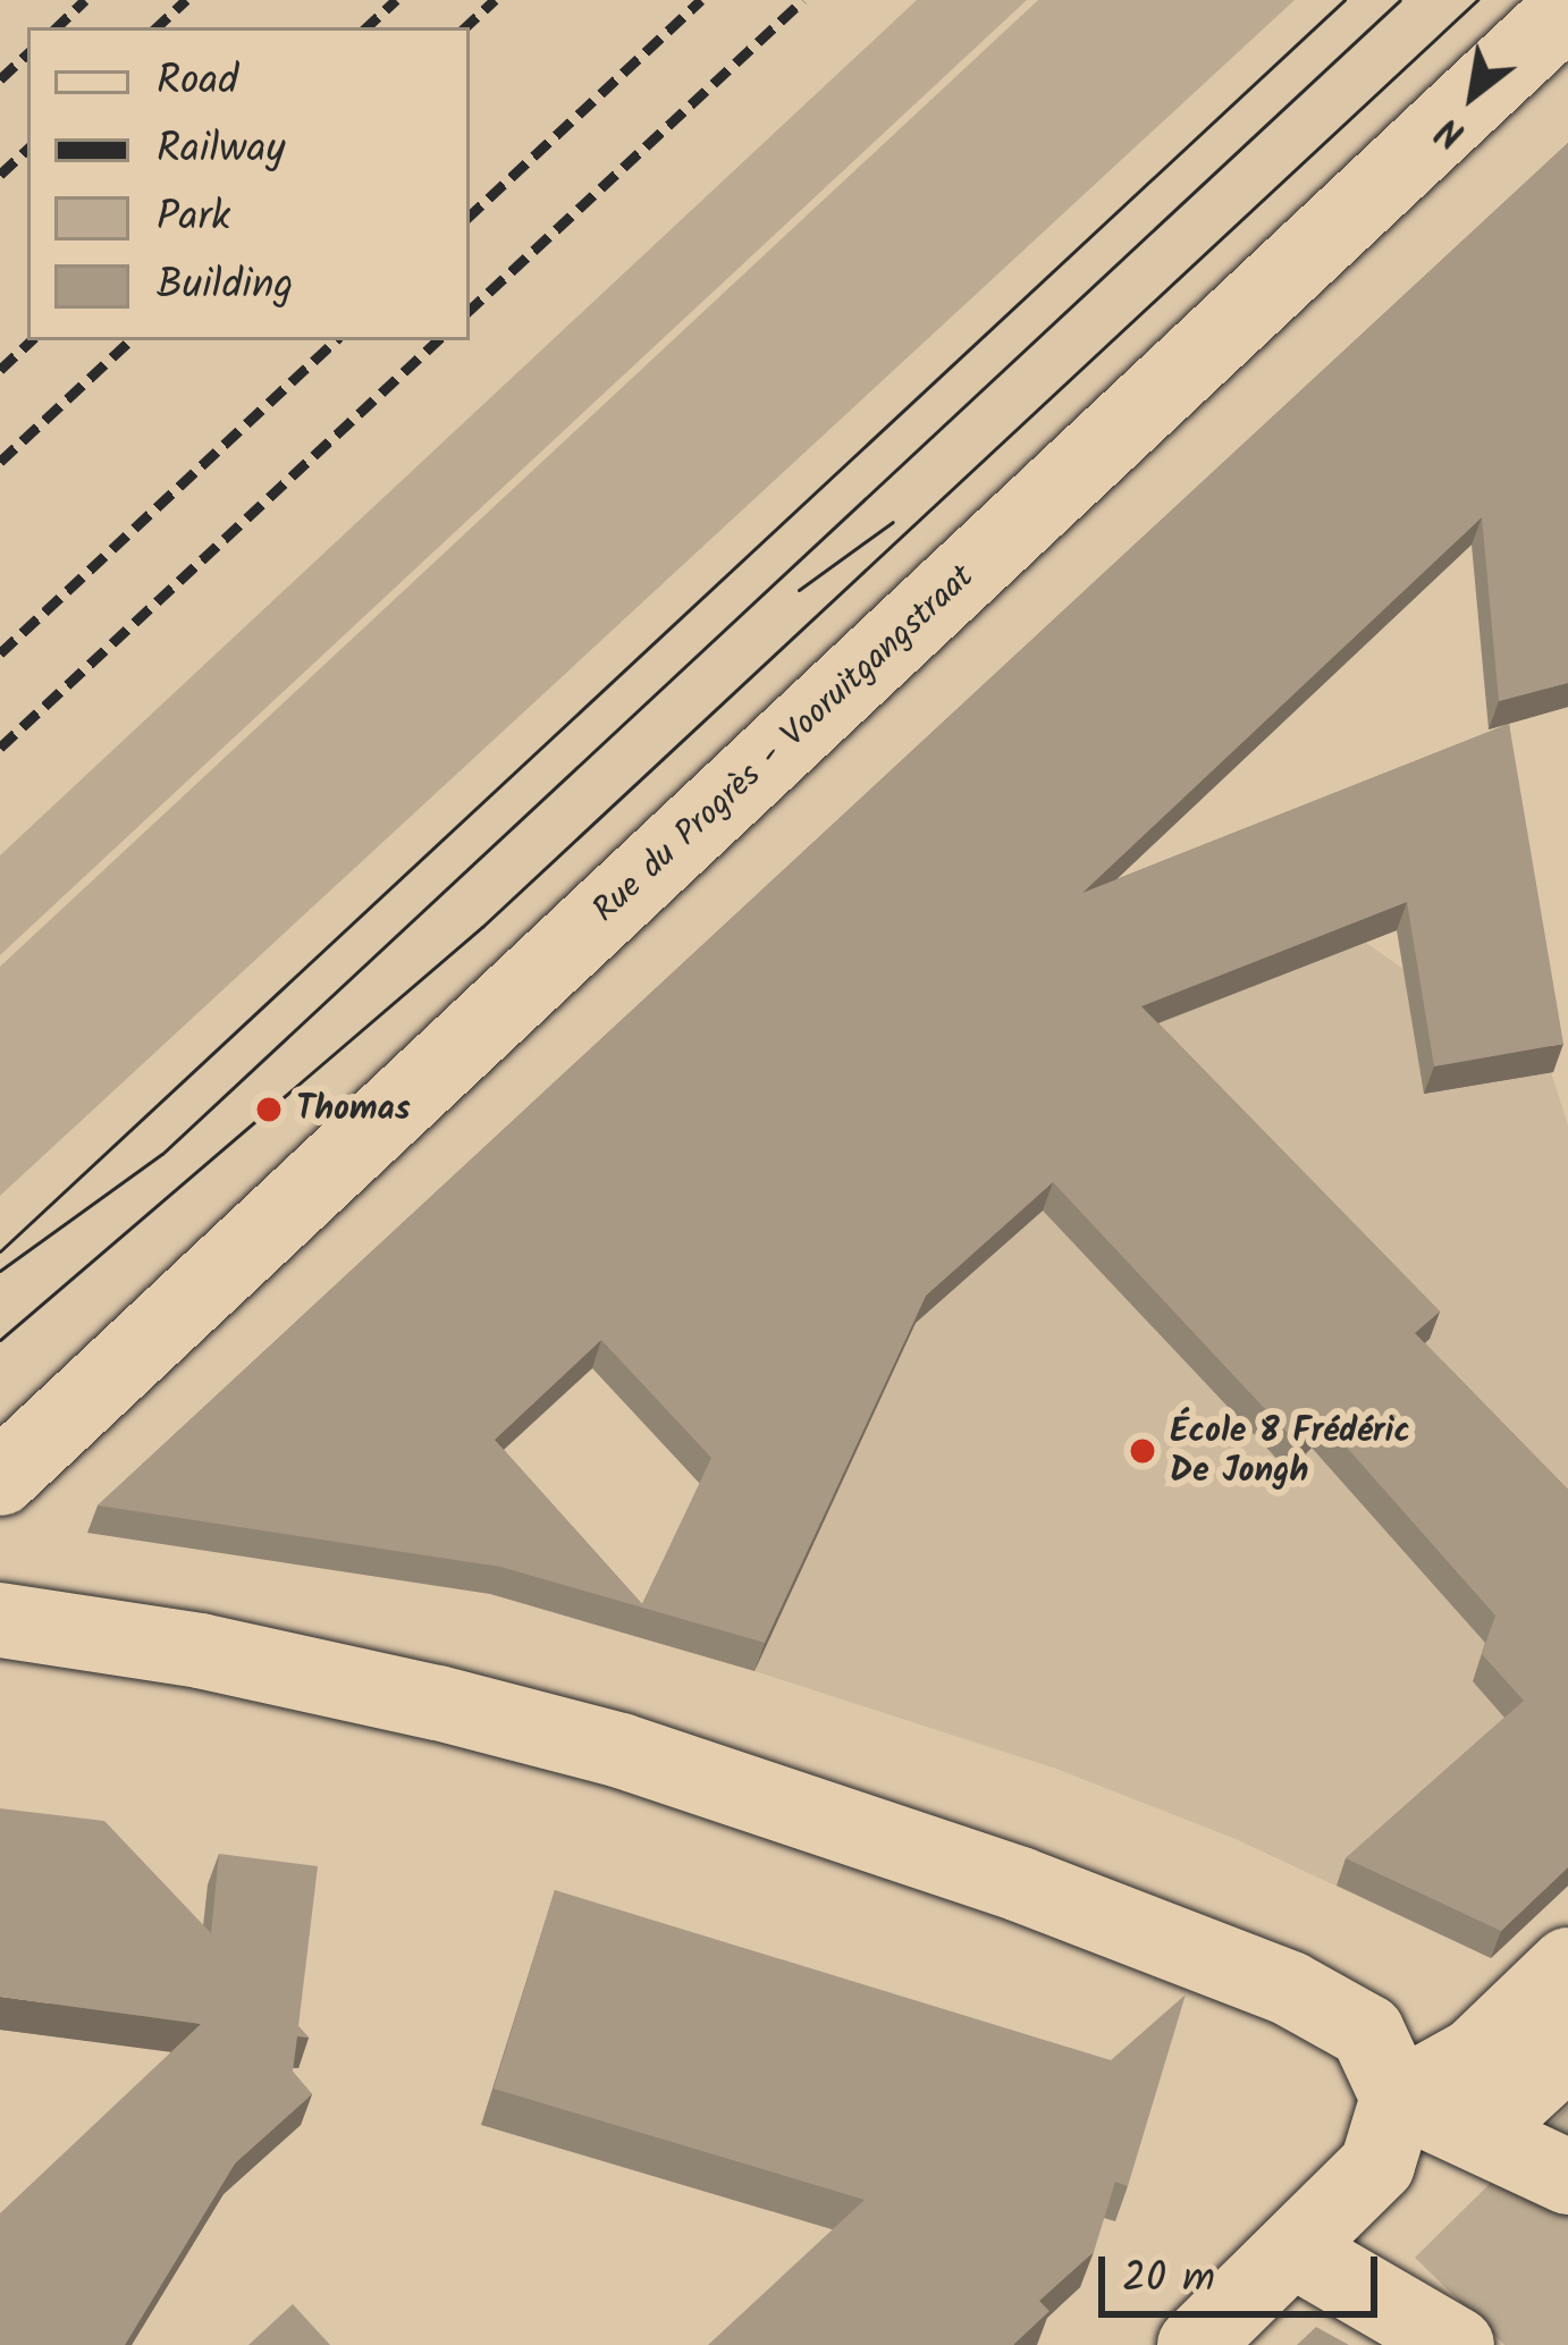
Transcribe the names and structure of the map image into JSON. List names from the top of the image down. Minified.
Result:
{"streets":{"street":["Rue du Progrès - Vooruitgangstraat"]},"places":["Thomas","École 8 Frédéric De Jongh"],"legend":["Road","Railway","Park","Building"],"scale_bar":"20 m","north":"bottom left"}
